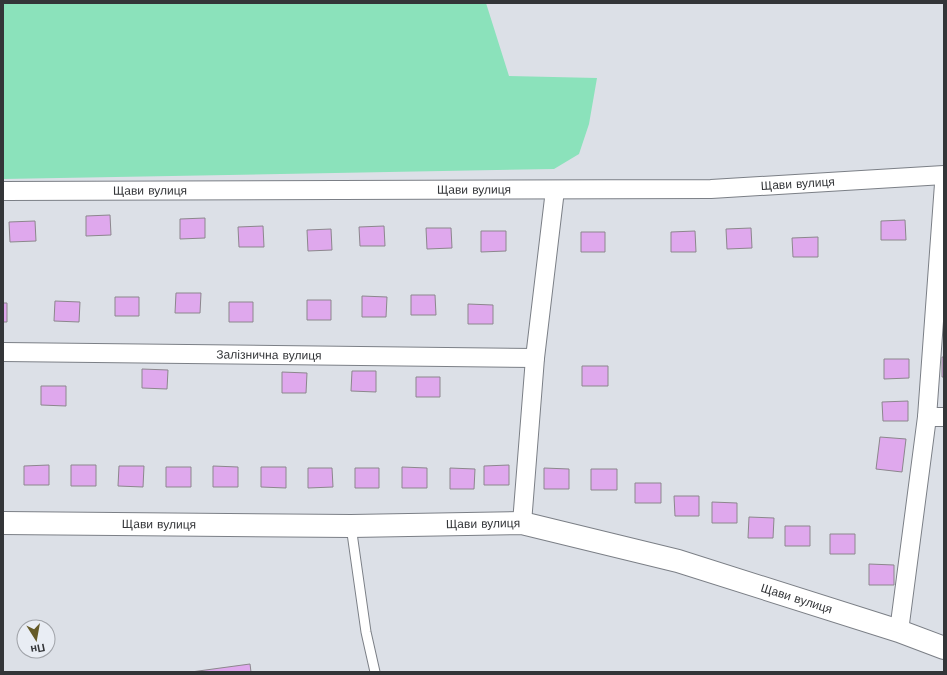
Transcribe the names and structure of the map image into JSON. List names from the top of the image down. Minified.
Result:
{"streets":{"main road":["Щави вулиця"],"street":["Залізнична вулиця"]},"north":"bottom"}
